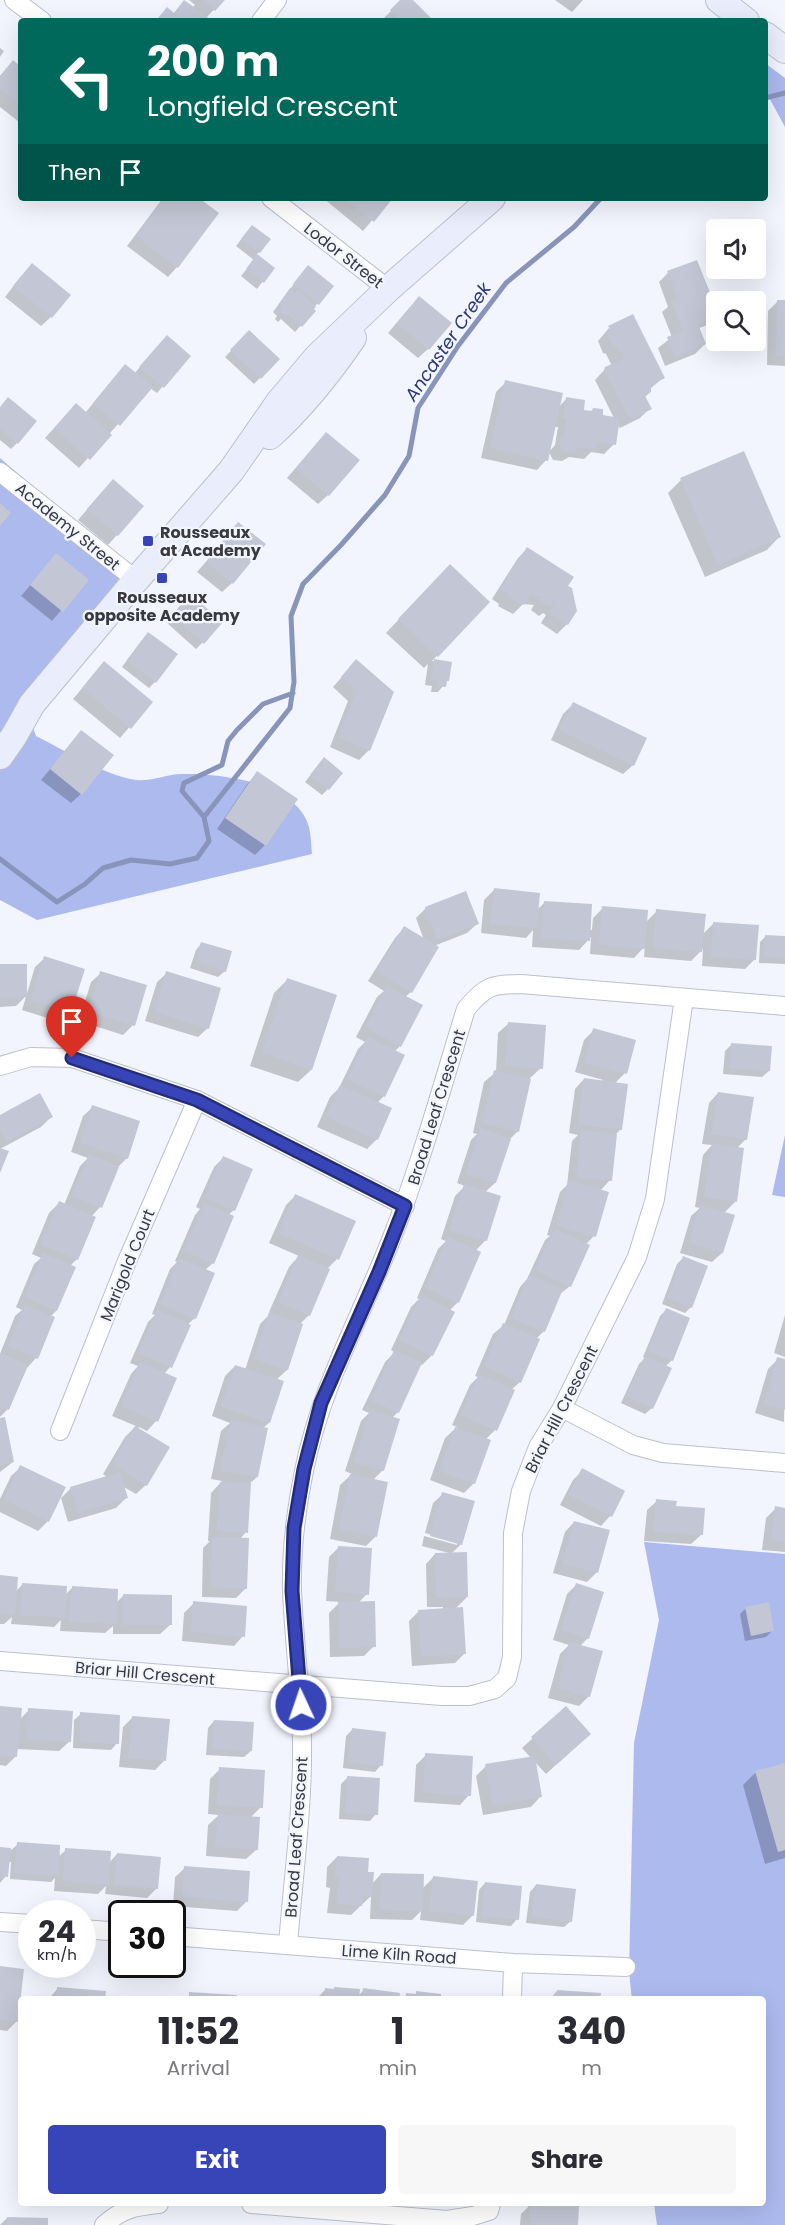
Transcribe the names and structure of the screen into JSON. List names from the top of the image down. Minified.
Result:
{"streets":{"street":["Lodor Street","Academy Street","Broad Leaf Crescent","Marigold Court","Briar Hill Crescent","Lime Kiln Road"]},"crossings":[["Broad Leaf Crescent","Briar Hill Crescent"],["Broad Leaf Crescent","Lime Kiln Road"]],"water":["Ancaster Creek"],"places":{"transit":["Rousseaux at Academy","Rousseaux opposite Academy"]},"page":{"turn":["200 m","Longfield Crescent"],"then":"Then","speed":"24 km/h","limit":"30","eta":["11:52","Arrival","1","min","340","m"],"buttons":["Exit","Share"]}}
